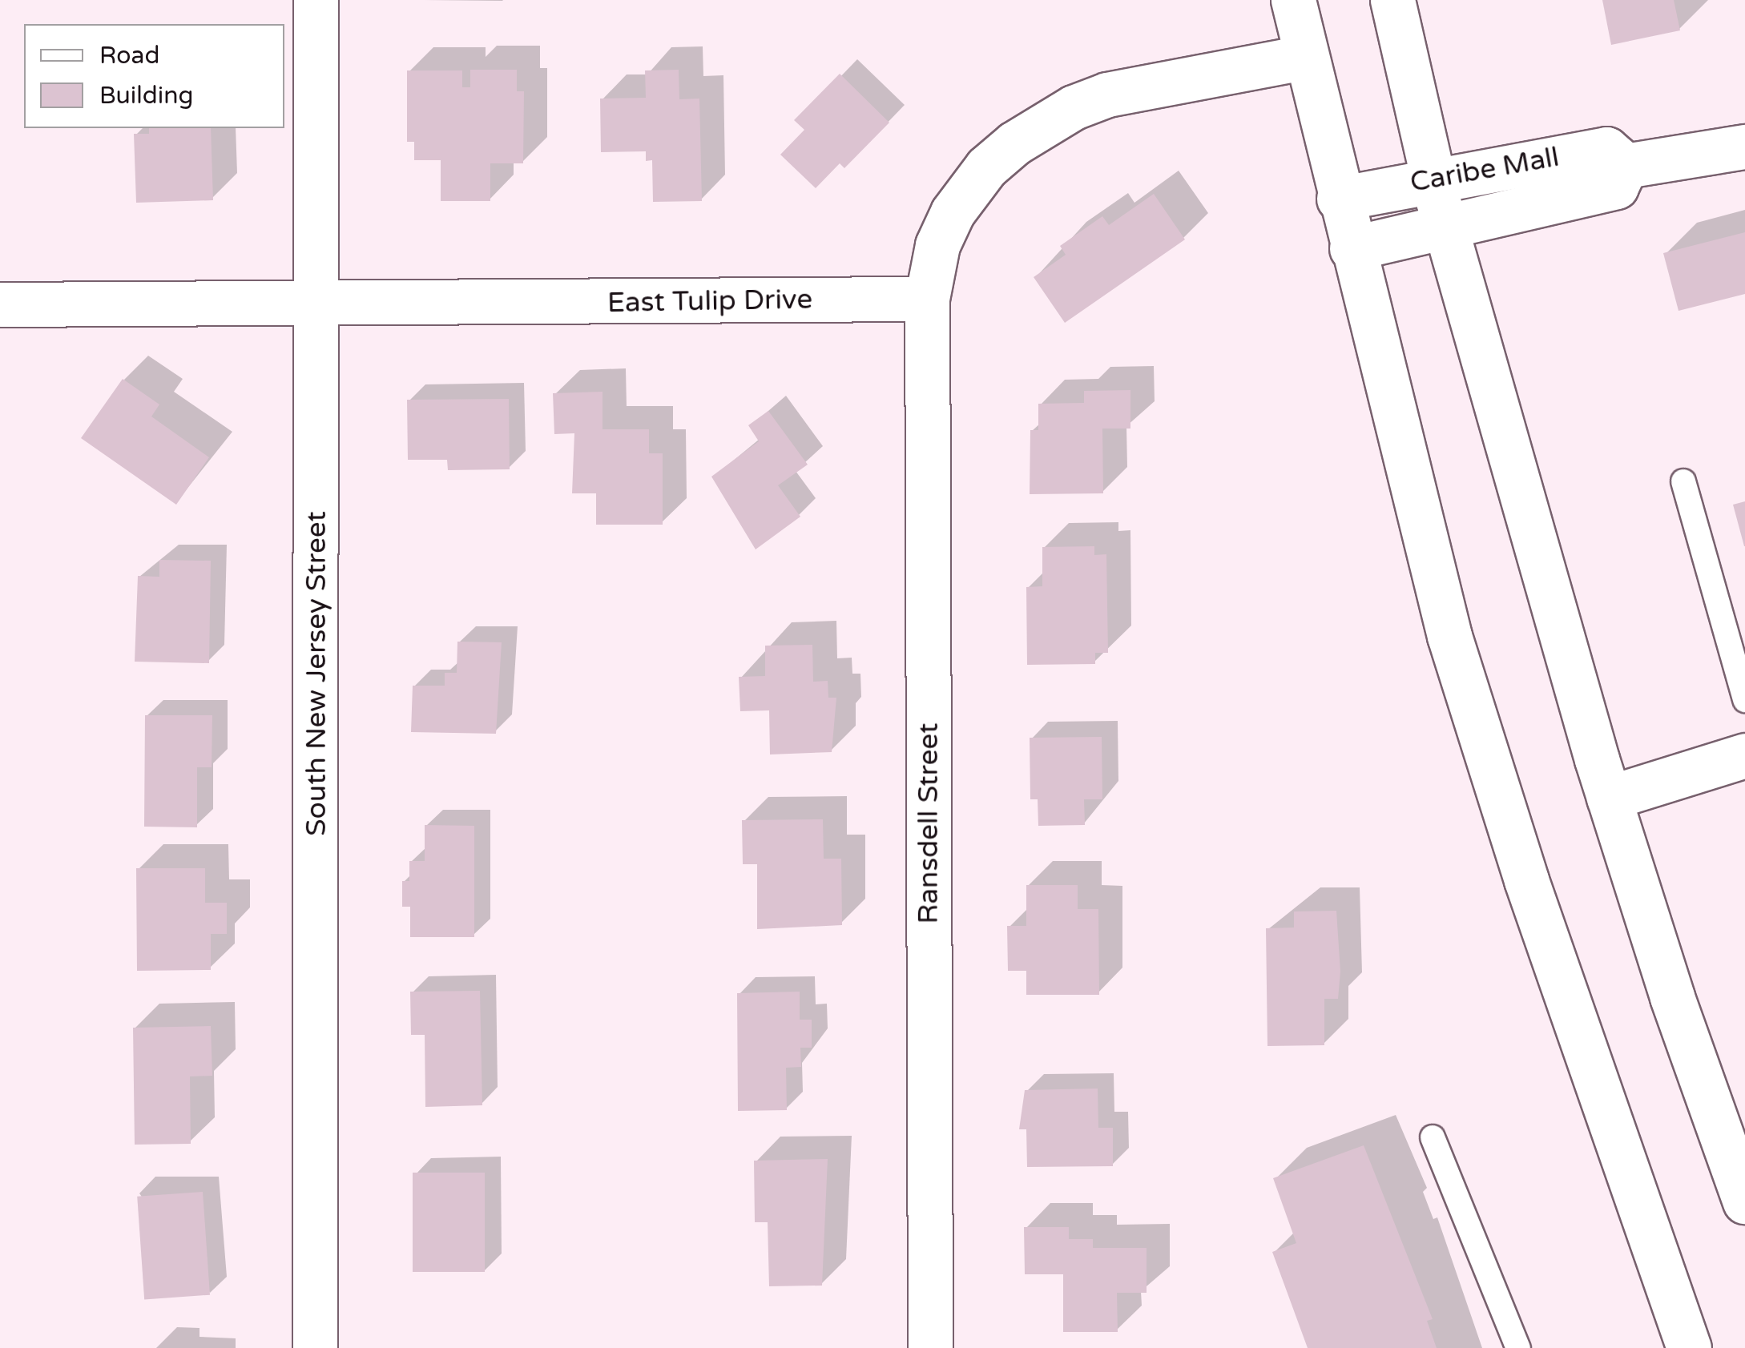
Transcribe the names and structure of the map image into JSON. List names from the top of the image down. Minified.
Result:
{"streets":{"street":["Caribe Mall","East Tulip Drive","South New Jersey Street","Ransdell Street"]},"crossings":[["East Tulip Drive","South New Jersey Street"],["East Tulip Drive","Ransdell Street"]],"legend":["Road","Building"]}
